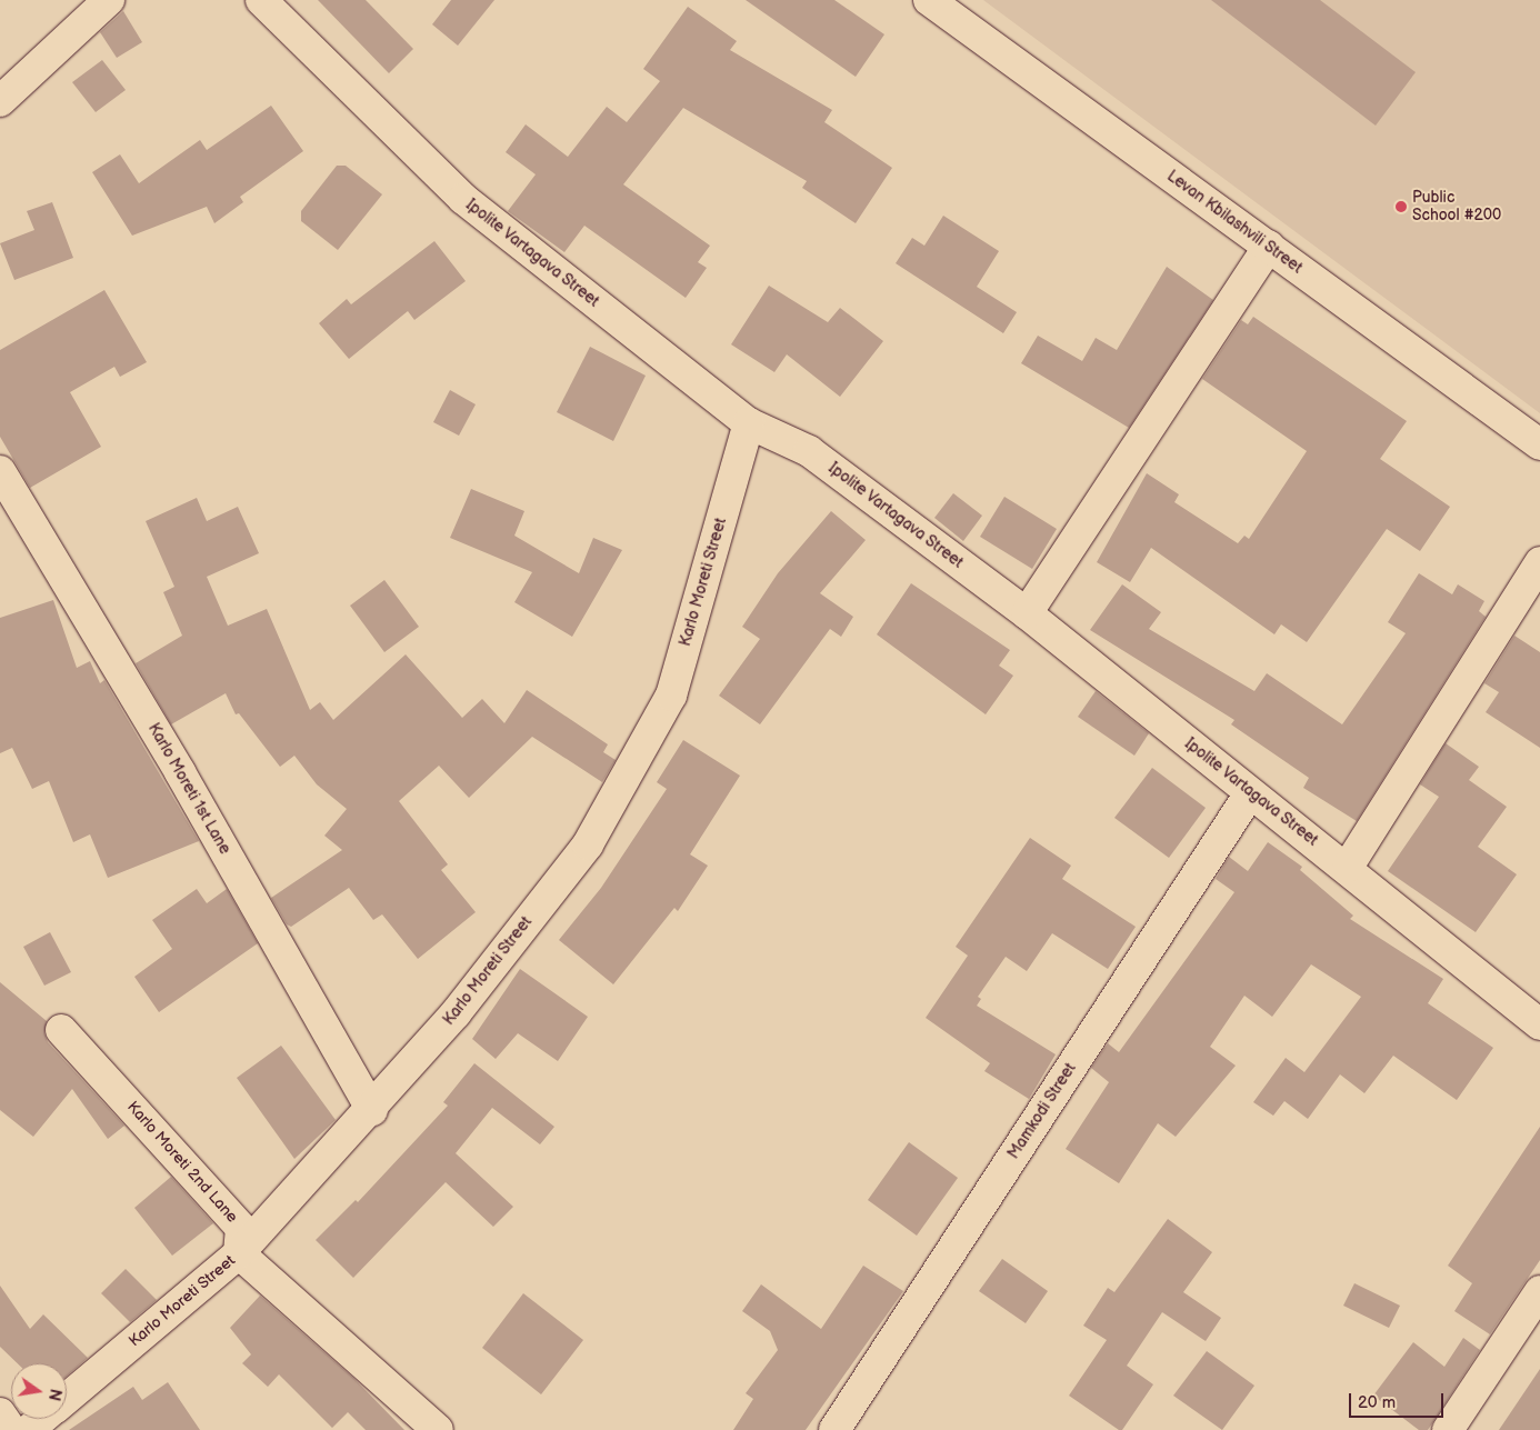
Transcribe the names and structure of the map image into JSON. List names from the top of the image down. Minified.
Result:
{"streets":{"street":["Levan Kbilashvili Street","Ipolite Vartagava Street","Karlo Moreti Street","Karlo Moreti 1st Lane","Mamkodi Street","Karlo Moreti 2nd Lane"]},"crossings":[["Ipolite Vartagava Street","Karlo Moreti Street"],["Ipolite Vartagava Street","Mamkodi Street"],["Karlo Moreti Street","Karlo Moreti 1st Lane"],["Karlo Moreti Street","Karlo Moreti 2nd Lane"]],"places":["Public School #200"],"scale_bar":"20 m","north":"right"}
